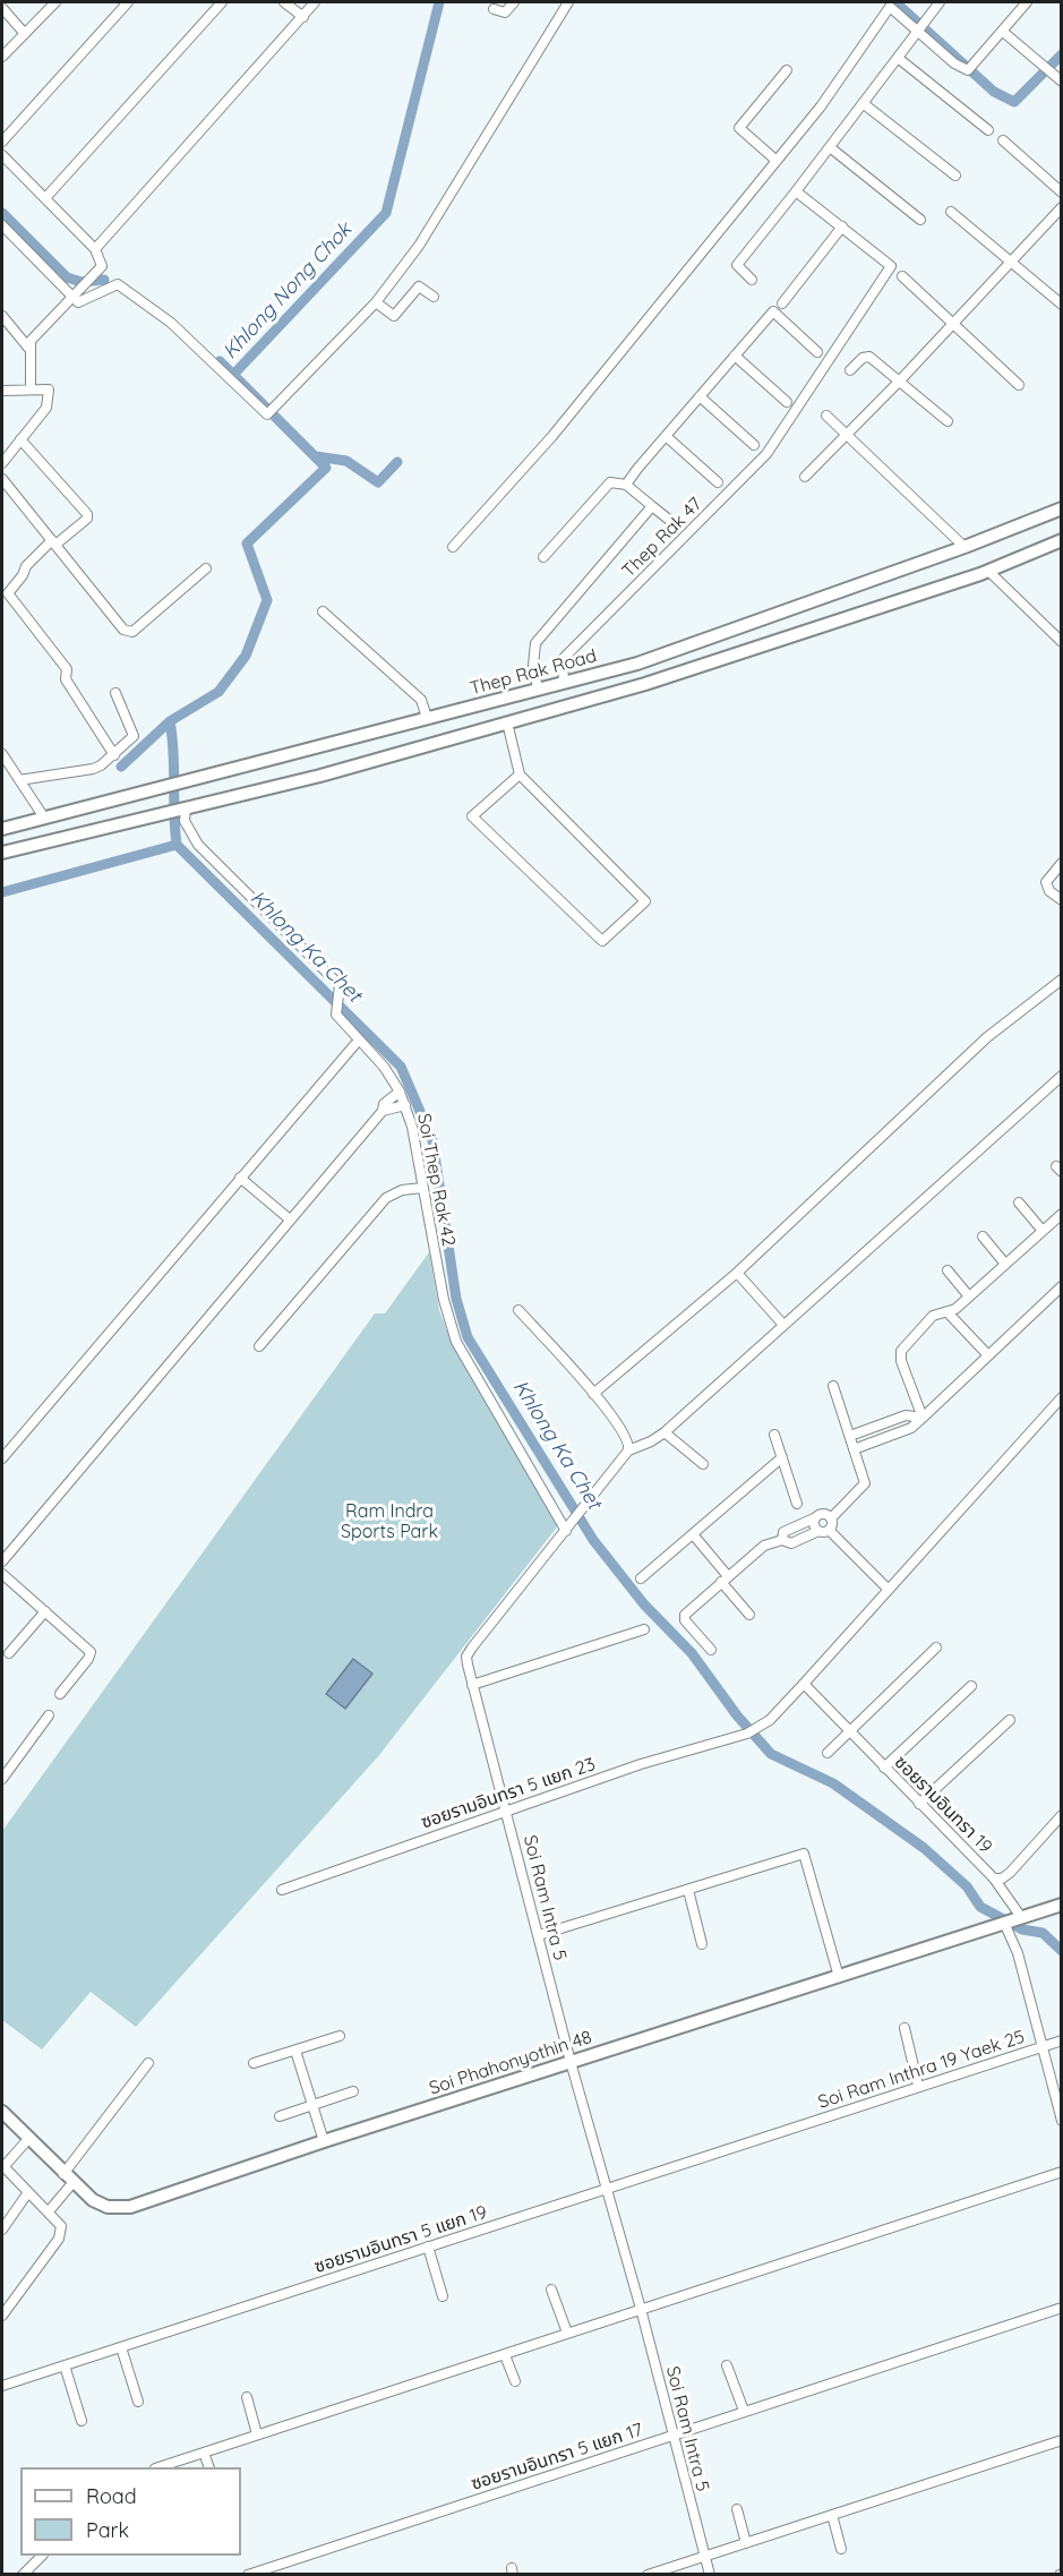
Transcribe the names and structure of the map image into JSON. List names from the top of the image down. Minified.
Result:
{"streets":{"main road":["Thep Rak Road","Soi Phahonyothin 48"],"street":["Thep Rak 47","Soi Thep Rak 42","ซอยรามอินทรา 5 แยก 23","ซอยรามอินทรา 19","Soi Ram Intra 5","Soi Ram Inthra 19 Yaek 25","ซอยรามอินทรา 5 แยก 19","ซอยรามอินทรา 5 แยก 17"]},"crossings":[["Thep Rak 47","Thep Rak Road"],["Soi Thep Rak 42","Soi Ram Intra 5"],["ซอยรามอินทรา 5 แยก 23","ซอยรามอินทรา 19"],["ซอยรามอินทรา 5 แยก 23","Soi Ram Intra 5"],["Soi Ram Intra 5","Soi Phahonyothin 48"],["Soi Ram Intra 5","ซอยรามอินทรา 5 แยก 19"],["Soi Ram Intra 5","ซอยรามอินทรา 5 แยก 17"],["Soi Ram Inthra 19 Yaek 25","ซอยรามอินทรา 5 แยก 19"]],"water":["Khlong Nong Chok","Khlong Ka Chet"],"parks":["Ram Indra Sports Park"],"legend":["Road","Park"]}
